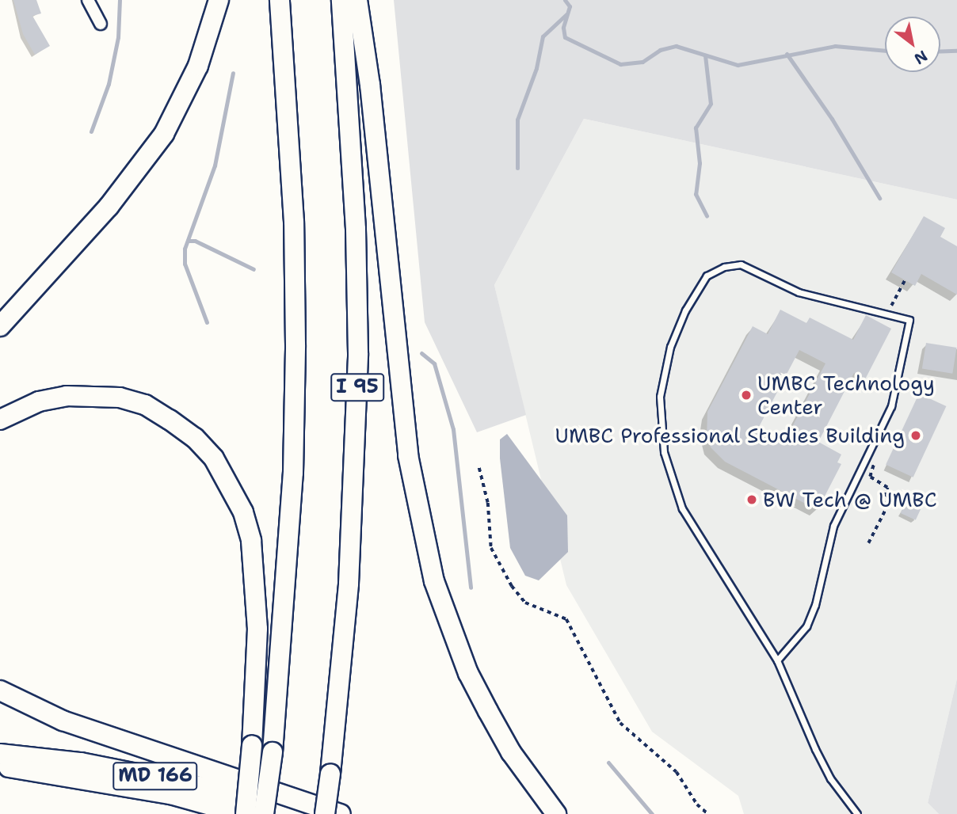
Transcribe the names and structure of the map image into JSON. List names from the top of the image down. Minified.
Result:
{"streets":{"highway":["I 95","MD 166"]},"places":["UMBC Technology Center","UMBC Professional Studies Building","BW Tech @ UMBC"],"north":"bottom right"}
